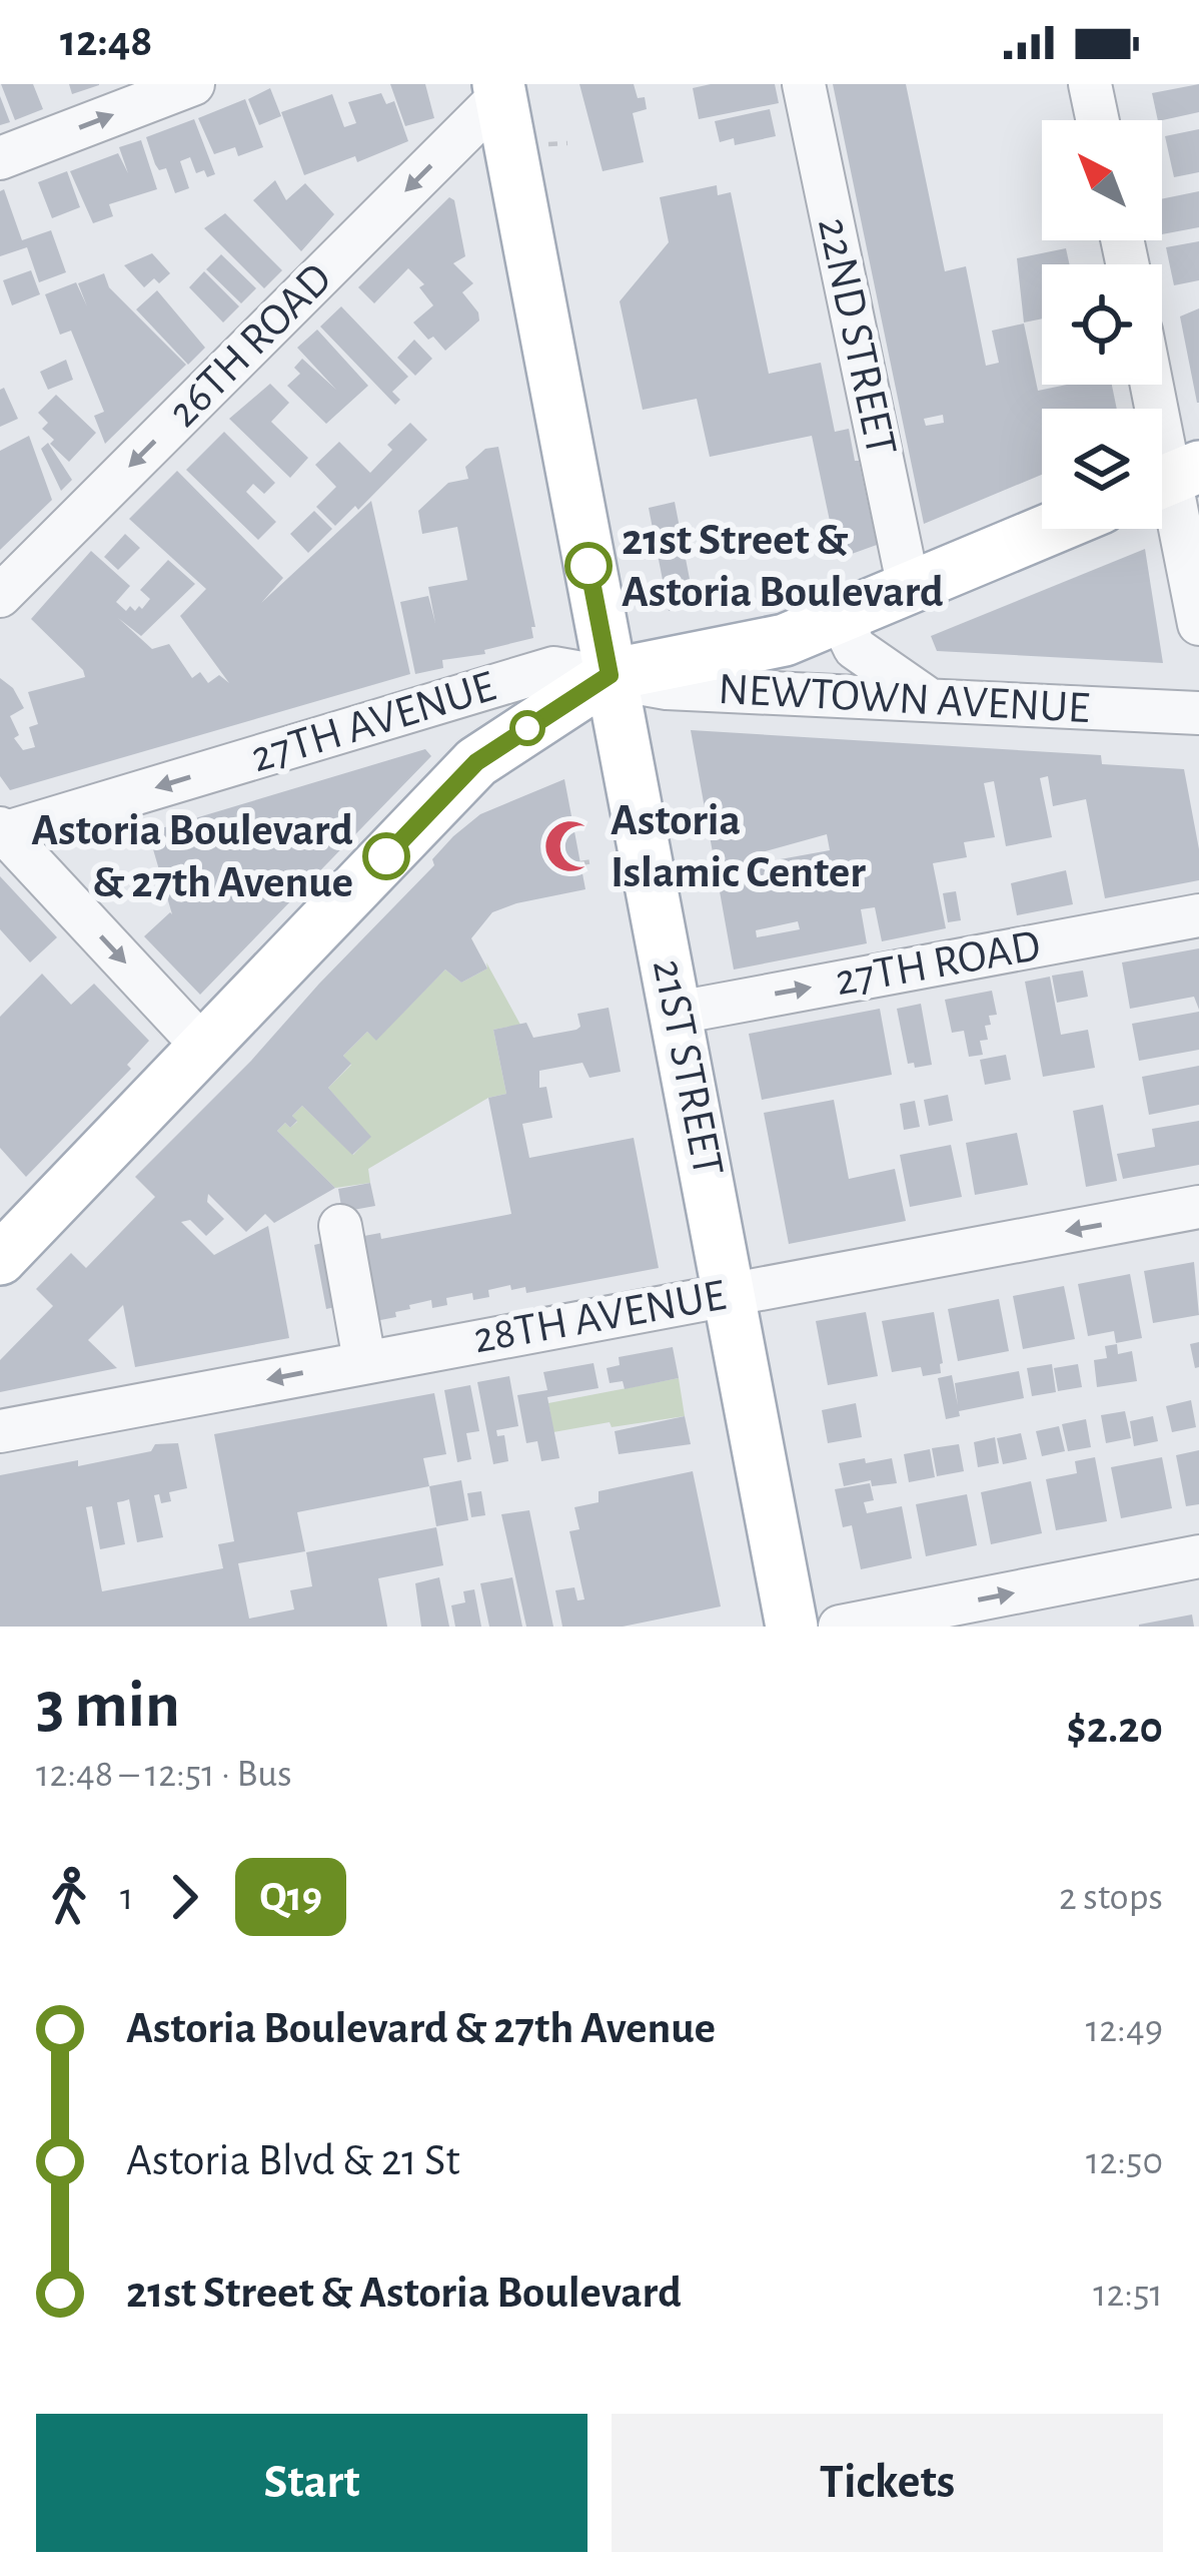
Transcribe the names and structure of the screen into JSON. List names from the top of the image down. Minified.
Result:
{"streets":{"main road":["21ST STREET"],"street":["22ND STREET","26TH ROAD","NEWTOWN AVENUE","27TH AVENUE","27TH ROAD","28TH AVENUE"]},"crossings":[["26TH ROAD","21ST STREET"],["NEWTOWN AVENUE","27TH AVENUE"],["NEWTOWN AVENUE","21ST STREET"],["27TH AVENUE","21ST STREET"],["27TH ROAD","21ST STREET"],["21ST STREET","28TH AVENUE"]],"one_way":["26TH ROAD","27TH AVENUE","27TH ROAD"],"places":{"other":["21st Street & Astoria Boulevard","Astoria Boulevard & 27th Avenue"],"mosque":["Astoria Islamic Center"]},"lines":["bus line Q19"],"north":"top left","page":{"status":"12:48","heading":["3 min","12:48 – 12:51 · Bus","$2.20"],"legs":["1","Q19","2 stops"],"list":[{"name":"Astoria Boulevard & 27th Avenue","value":"12:49"},{"name":"Astoria Blvd & 21 St","value":"12:50"},{"name":"21st Street & Astoria Boulevard","value":"12:51"}],"buttons":["Start","Tickets"]}}
